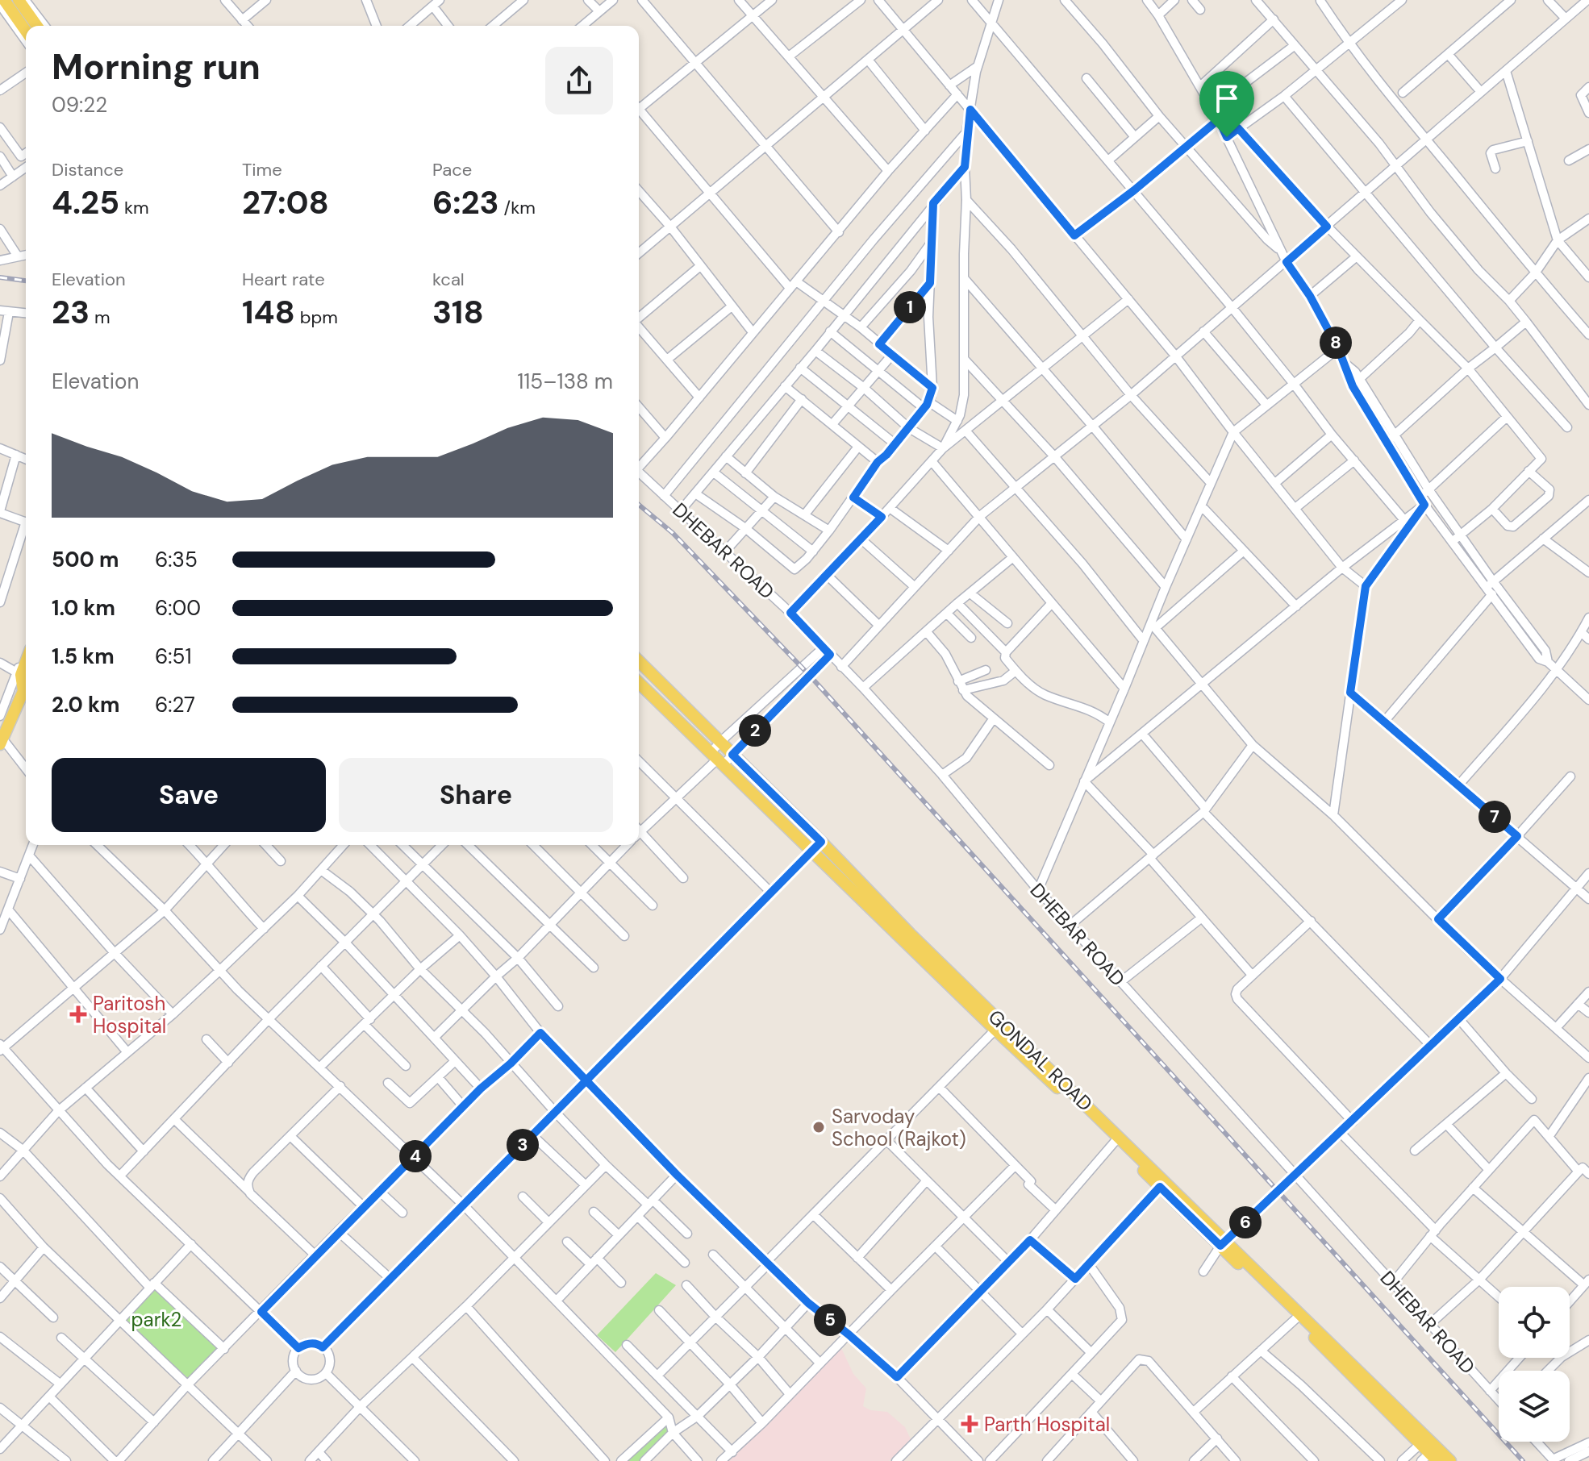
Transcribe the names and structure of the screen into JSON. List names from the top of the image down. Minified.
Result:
{"streets":{"main road":["GONDAL ROAD"],"street":["DHEBAR ROAD"]},"parks":["park2"],"places":{"health":["Paritosh Hospital","Parth Hospital"],"other":["Sarvoday School (Rajkot)"]},"page":{"heading":["Morning run","09:22"],"stats":[["Distance","4.25 km"],["Time","27:08"],["Pace","6:23 /km"],["Elevation","23 m"],["Heart rate","148 bpm"],["kcal","318"]],"pins":["1","8","2","7","3","4","6","5"],"chart":["Elevation","115–138 m"],"list":[{"name":"500 m","note":"6:35"},{"name":"1.0 km","note":"6:00"},{"name":"1.5 km","note":"6:51"},{"name":"2.0 km","note":"6:27"}],"buttons":["Save","Share"]}}
